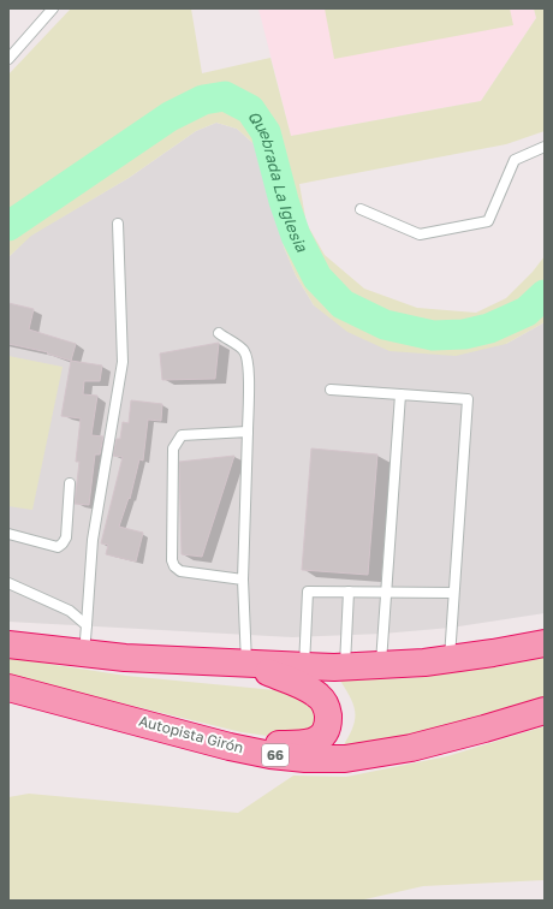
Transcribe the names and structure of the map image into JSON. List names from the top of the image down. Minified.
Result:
{"streets":{"highway":["Autopista Girón","66"]},"water":["Quebrada La Iglesia"]}
